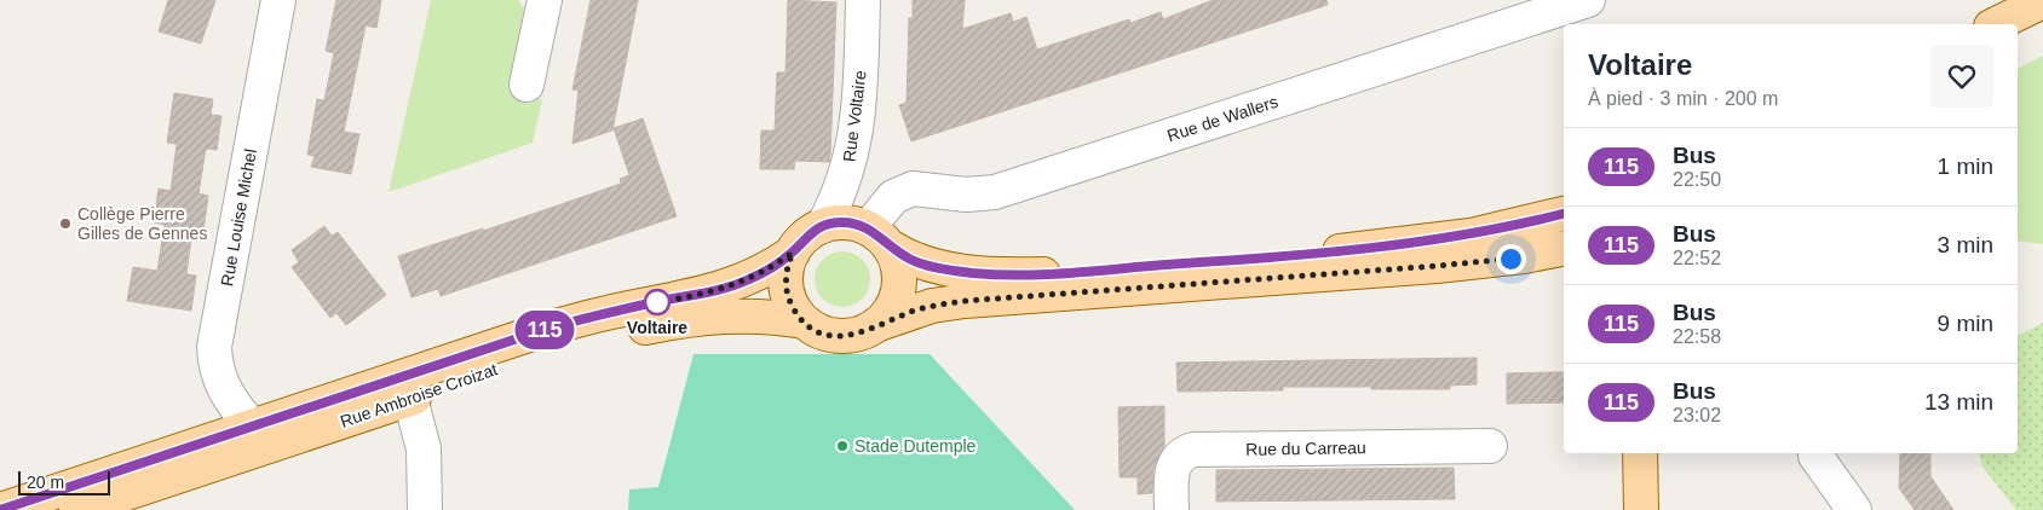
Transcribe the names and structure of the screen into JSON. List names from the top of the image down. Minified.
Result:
{"streets":{"main road":["Rue Ambroise Croizat"],"street":["Rue Voltaire","Rue de Wallers","Rue Louise Michel","Rue du Carreau"]},"crossings":[["Rue Voltaire","Rue de Wallers"],["Rue Voltaire","Rue Ambroise Croizat"],["Rue de Wallers","Rue Ambroise Croizat"],["Rue Louise Michel","Rue Ambroise Croizat"]],"places":["Collège Pierre Gilles de Gennes","Voltaire","Stade Dutemple"],"lines":["bus line 115"],"scale_bar":"20 m","page":{"on_map":"115","heading":["Voltaire","À pied · 3 min · 200 m"],"list":[{"mark":"115","name":"Bus","note":"22:50","value":"1 min"},{"mark":"115","name":"Bus","note":"22:52","value":"3 min"},{"mark":"115","name":"Bus","note":"22:58","value":"9 min"},{"mark":"115","name":"Bus","note":"23:02","value":"13 min"}],"scale":"20 m"}}
